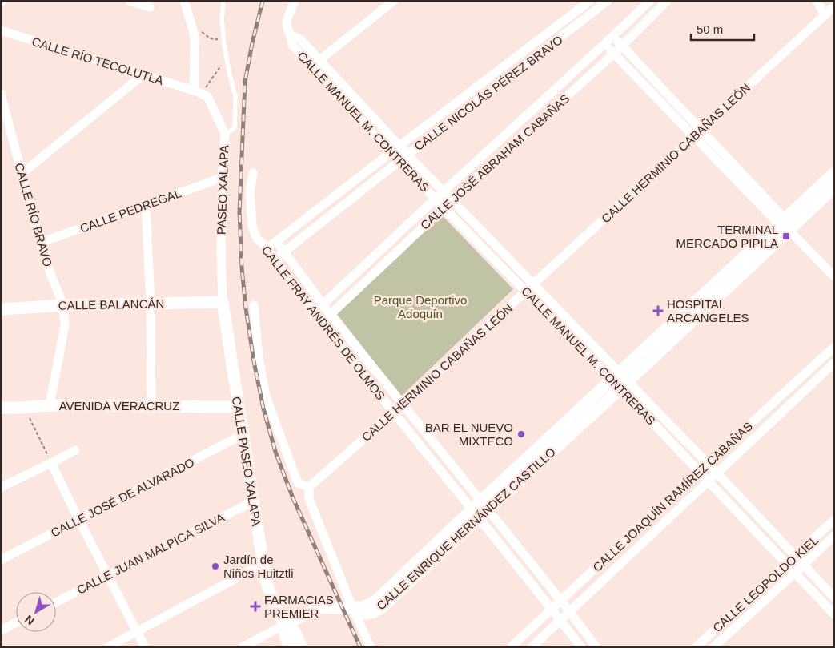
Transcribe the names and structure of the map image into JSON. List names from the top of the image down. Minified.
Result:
{"streets":{"main road":["CALLE BALANCÁN","AVENIDA VERACRUZ","CALLE PASEO XALAPA","CALLE ENRIQUE HERNÁNDEZ CASTILLO"],"street":["CALLE RÍO TECOLUTLA","CALLE NICOLÁS PÉREZ BRAVO","CALLE MANUEL M. CONTRERAS","CALLE HERMINIO CABAÑAS LEÓN","CALLE JOSÉ ABRAHAM CABAÑAS","PASEO XALAPA","CALLE PEDREGAL","CALLE RÍO BRAVO","CALLE FRAY ANDRÉS DE OLMOS","CALLE JOAQUÍN RAMÍREZ CABAÑAS","CALLE JOSÉ DE ALVARADO","CALLE JUAN MALPICA SILVA","CALLE LEOPOLDO KIEL"]},"crossings":[["CALLE RÍO TECOLUTLA","PASEO XALAPA"],["CALLE NICOLÁS PÉREZ BRAVO","CALLE MANUEL M. CONTRERAS"],["CALLE NICOLÁS PÉREZ BRAVO","CALLE FRAY ANDRÉS DE OLMOS"],["CALLE MANUEL M. CONTRERAS","CALLE HERMINIO CABAÑAS LEÓN"],["CALLE MANUEL M. CONTRERAS","CALLE JOSÉ ABRAHAM CABAÑAS"],["CALLE MANUEL M. CONTRERAS","CALLE JOAQUÍN RAMÍREZ CABAÑAS"],["CALLE MANUEL M. CONTRERAS","CALLE ENRIQUE HERNÁNDEZ CASTILLO"],["CALLE MANUEL M. CONTRERAS","CALLE LEOPOLDO KIEL"],["CALLE HERMINIO CABAÑAS LEÓN","CALLE FRAY ANDRÉS DE OLMOS"],["CALLE JOSÉ ABRAHAM CABAÑAS","CALLE FRAY ANDRÉS DE OLMOS"],["PASEO XALAPA","CALLE PEDREGAL"],["PASEO XALAPA","CALLE BALANCÁN"],["PASEO XALAPA","CALLE PASEO XALAPA"],["CALLE PEDREGAL","CALLE RÍO BRAVO"],["CALLE RÍO BRAVO","CALLE BALANCÁN"],["CALLE RÍO BRAVO","AVENIDA VERACRUZ"],["CALLE BALANCÁN","CALLE PASEO XALAPA"],["CALLE FRAY ANDRÉS DE OLMOS","CALLE JOAQUÍN RAMÍREZ CABAÑAS"],["CALLE FRAY ANDRÉS DE OLMOS","CALLE ENRIQUE HERNÁNDEZ CASTILLO"],["AVENIDA VERACRUZ","CALLE PASEO XALAPA"],["CALLE PASEO XALAPA","CALLE JOSÉ DE ALVARADO"],["CALLE PASEO XALAPA","CALLE ENRIQUE HERNÁNDEZ CASTILLO"],["CALLE PASEO XALAPA","CALLE JUAN MALPICA SILVA"]],"parks":["Parque Deportivo Adoquín"],"places":{"transit":["TERMINAL MERCADO PIPILA"],"health":["HOSPITAL ARCANGELES","FARMACIAS PREMIER"],"other":["BAR EL NUEVO MIXTECO","Jardín de Niños Huitztli"]},"scale_bar":"50 m","north":"bottom left"}
